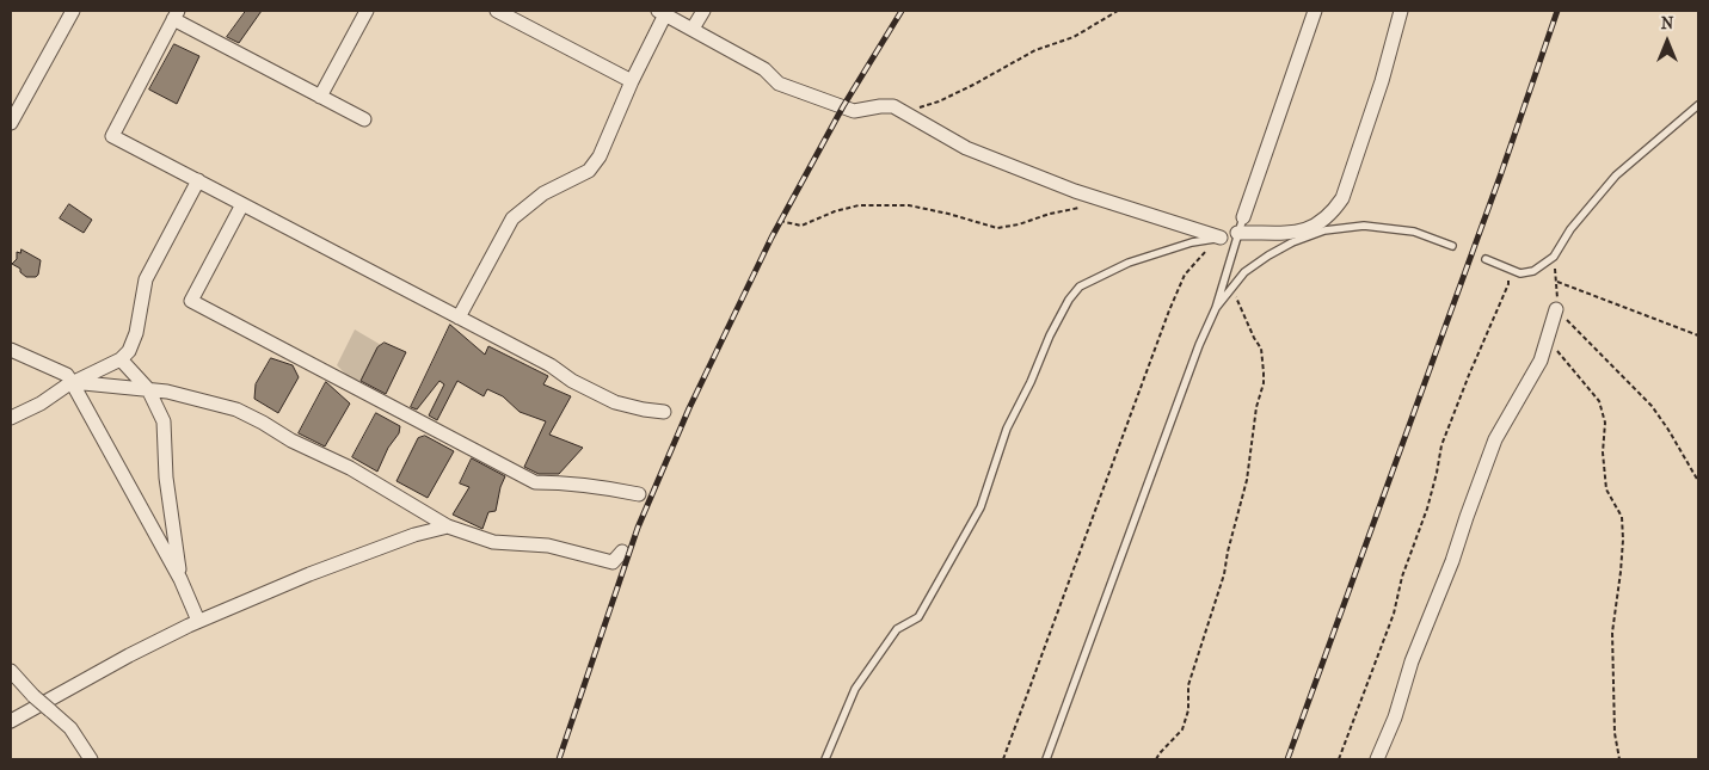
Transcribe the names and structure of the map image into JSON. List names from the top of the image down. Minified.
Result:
{"north":"top"}
